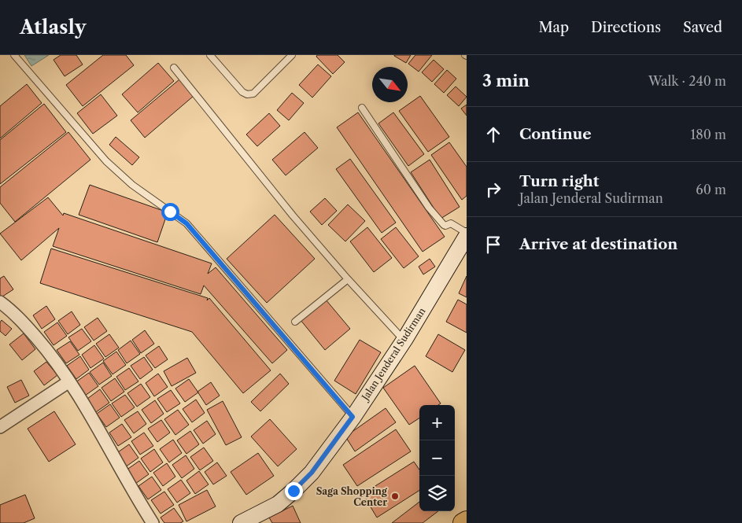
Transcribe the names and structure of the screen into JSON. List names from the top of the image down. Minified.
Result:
{"streets":{"main road":["Jalan Jenderal Sudirman"]},"places":["Saga Shopping Center"],"north":"bottom right","page":{"header":"Atlasly","nav":["Map","Directions","Saved"],"heading":["3 min","Walk · 240 m"],"list":[["Continue","180 m"],["Turn right","Jalan Jenderal Sudirman","60 m"],"Arrive at destination"],"map_buttons":["+","−"]}}
